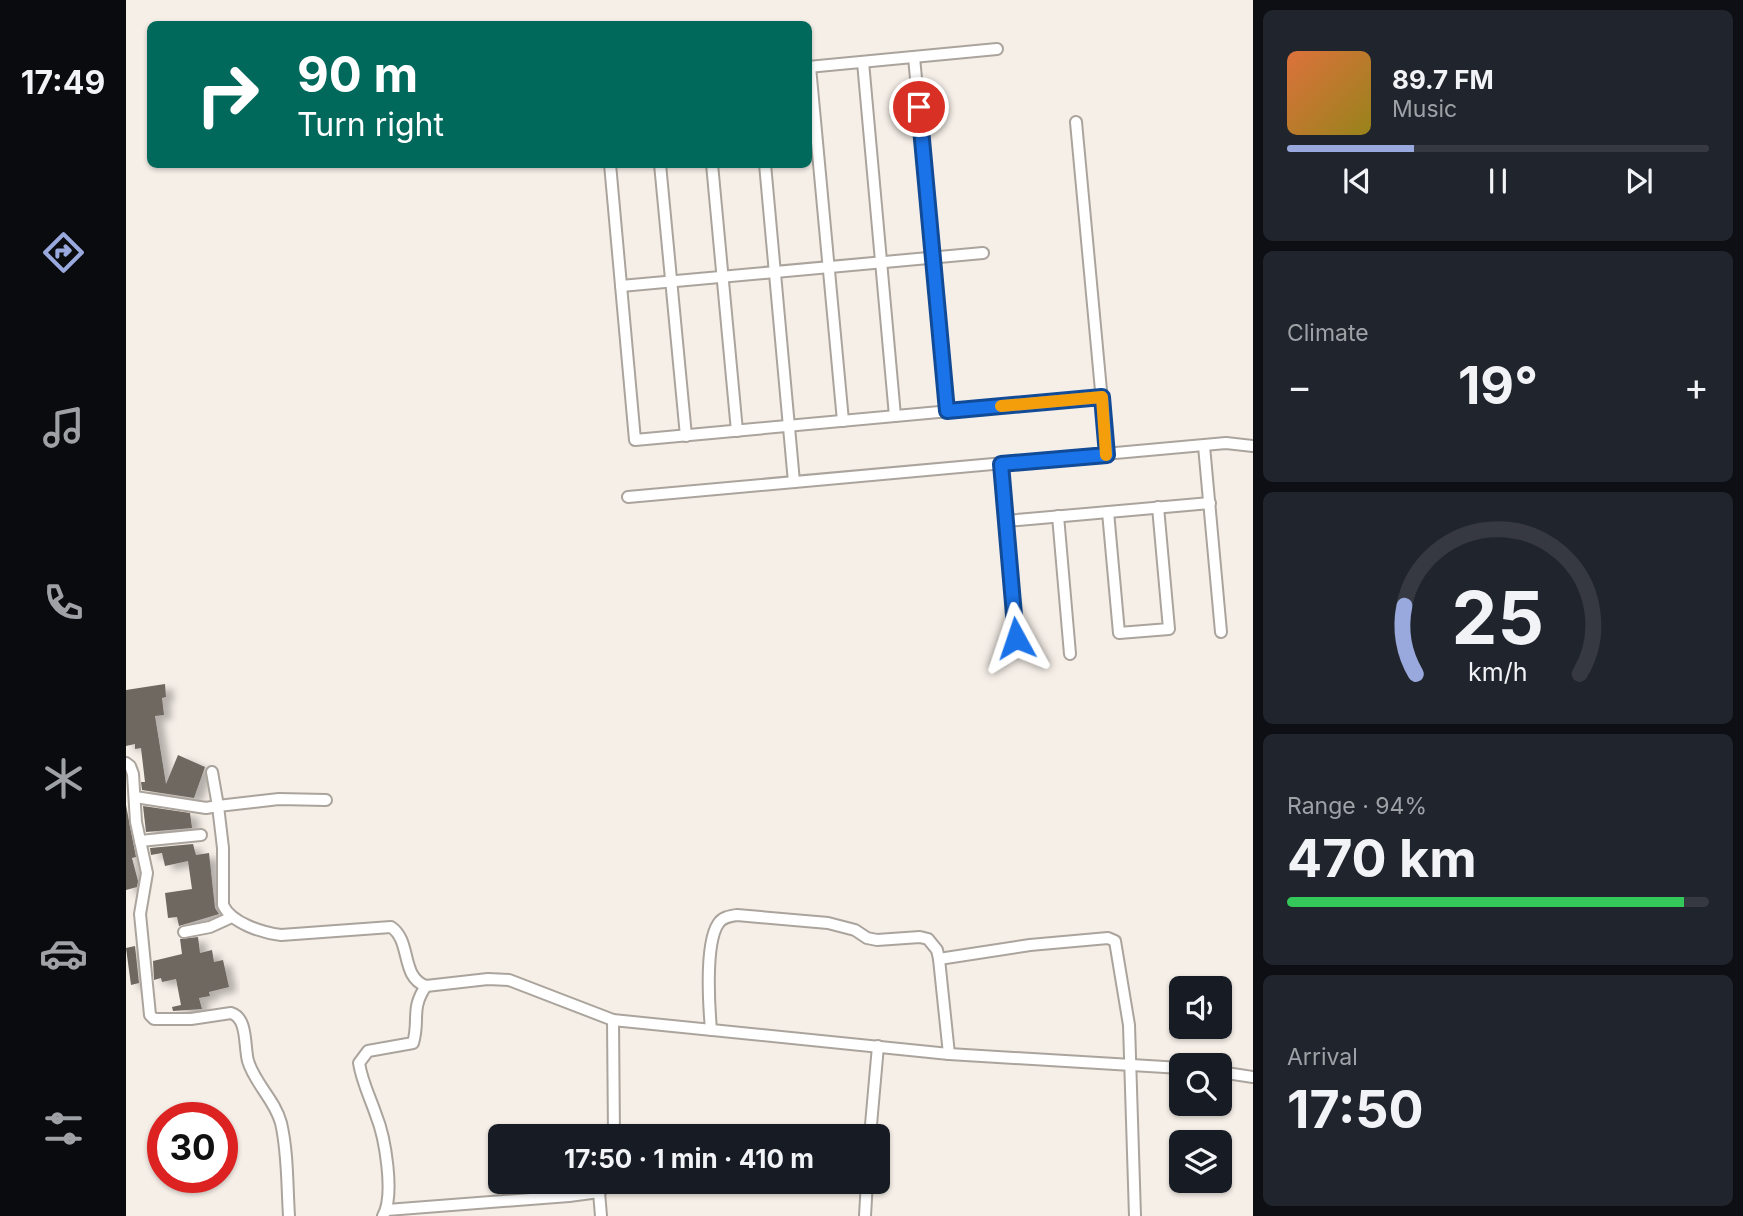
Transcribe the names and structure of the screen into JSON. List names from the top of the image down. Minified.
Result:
{"page":{"tabs":"17:49","turn":["90 m","Turn right"],"song":["89.7 FM","Music"],"tile":["Climate",["Range · 94%","470 km"],["Arrival","17:50"]],"heat":["−","19°","+"],"limit":"30","trip":"17:50 · 1 min · 410 m","gauge":["25","km/h"]}}
